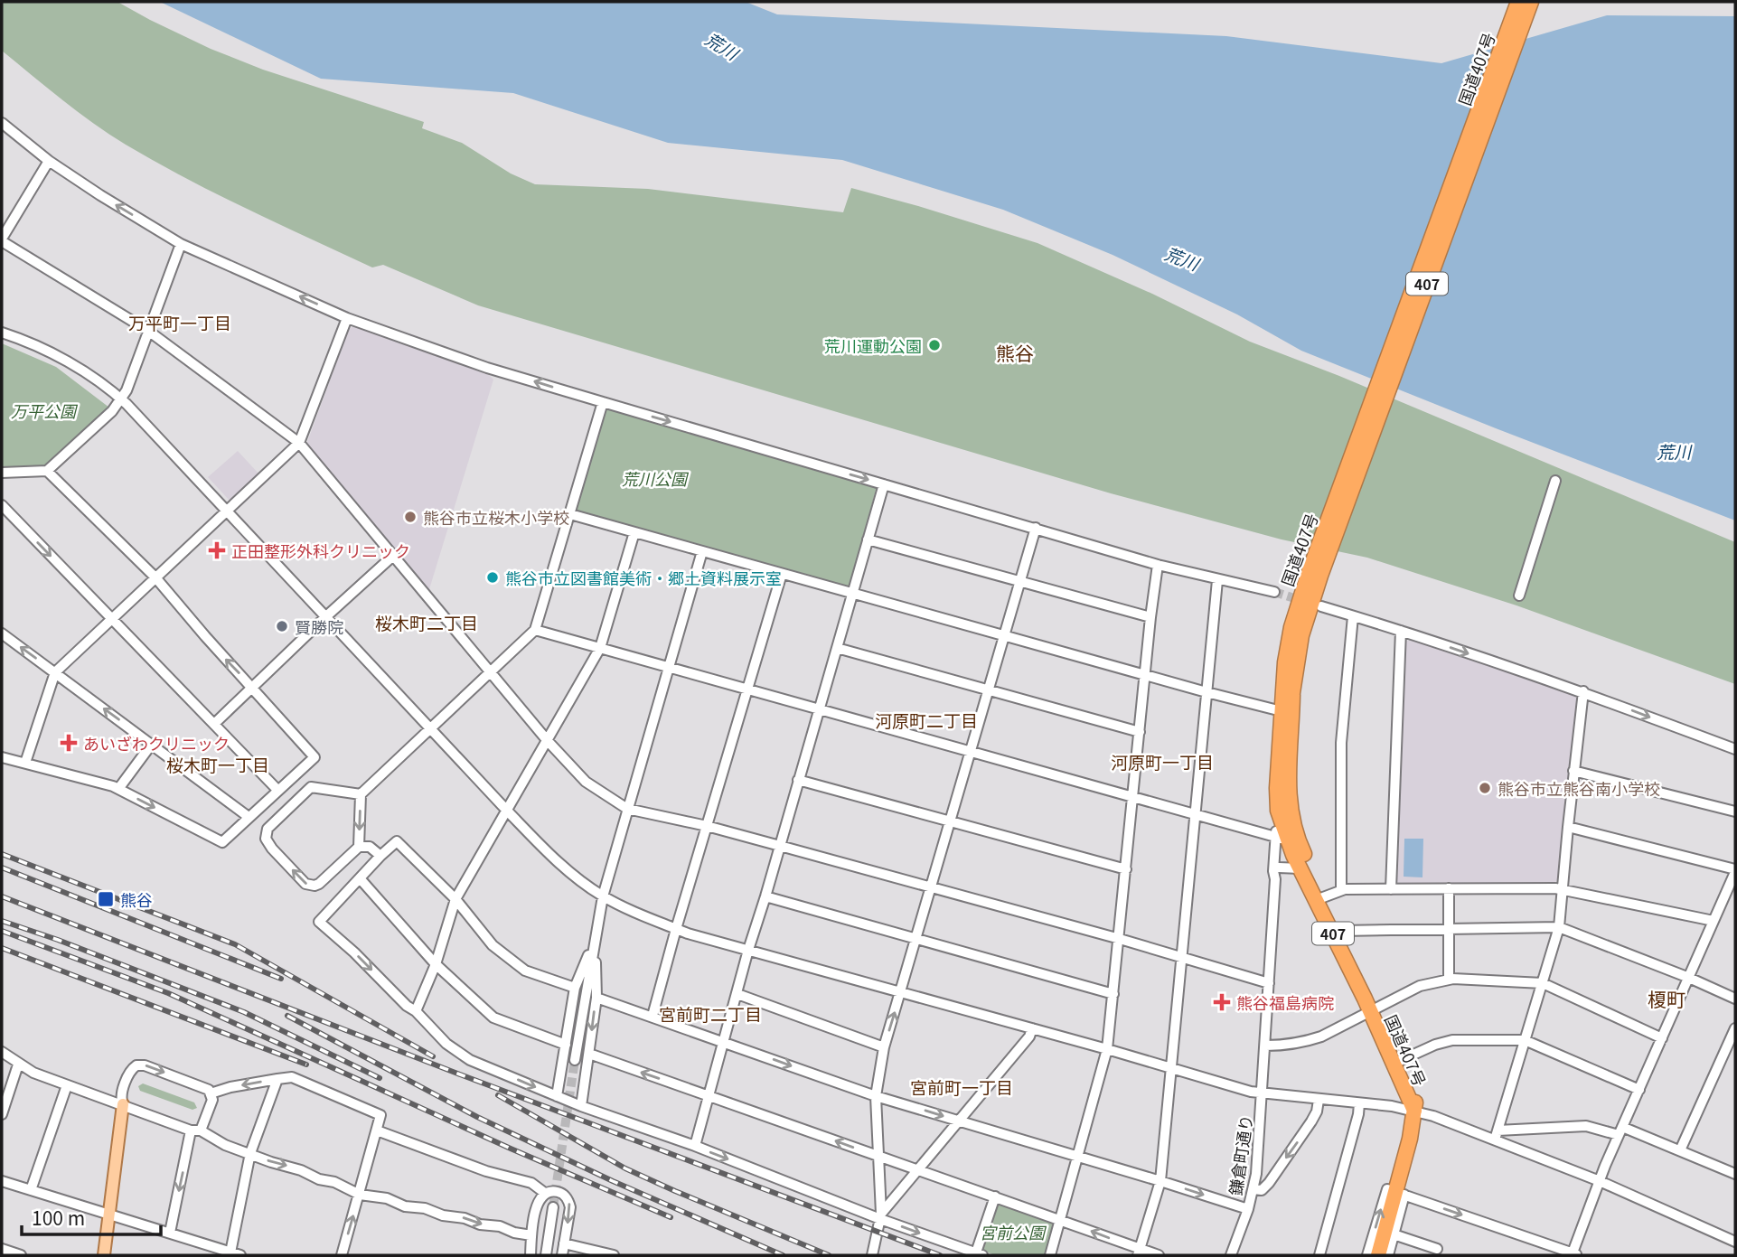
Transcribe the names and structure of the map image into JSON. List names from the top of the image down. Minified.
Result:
{"streets":{"highway":["国道407号","407"],"street":["鎌倉町通り"]},"crossings":[["国道407号","407"]],"districts":["万平町一丁目","熊谷","桜木町二丁目","河原町二丁目","河原町一丁目","桜木町一丁目","榎町","宮前町二丁目","宮前町一丁目"],"water":["荒川"],"parks":["万平公園","荒川公園","宮前公園"],"places":{"other":["荒川運動公園","熊谷市立桜木小学校","熊谷市立図書館美術・郷土資料展示室","賢勝院","熊谷市立熊谷南小学校"],"health":["正田整形外科クリニック","あいざわクリニック","熊谷福島病院"],"transit":["熊谷"]},"scale_bar":"100 m"}
